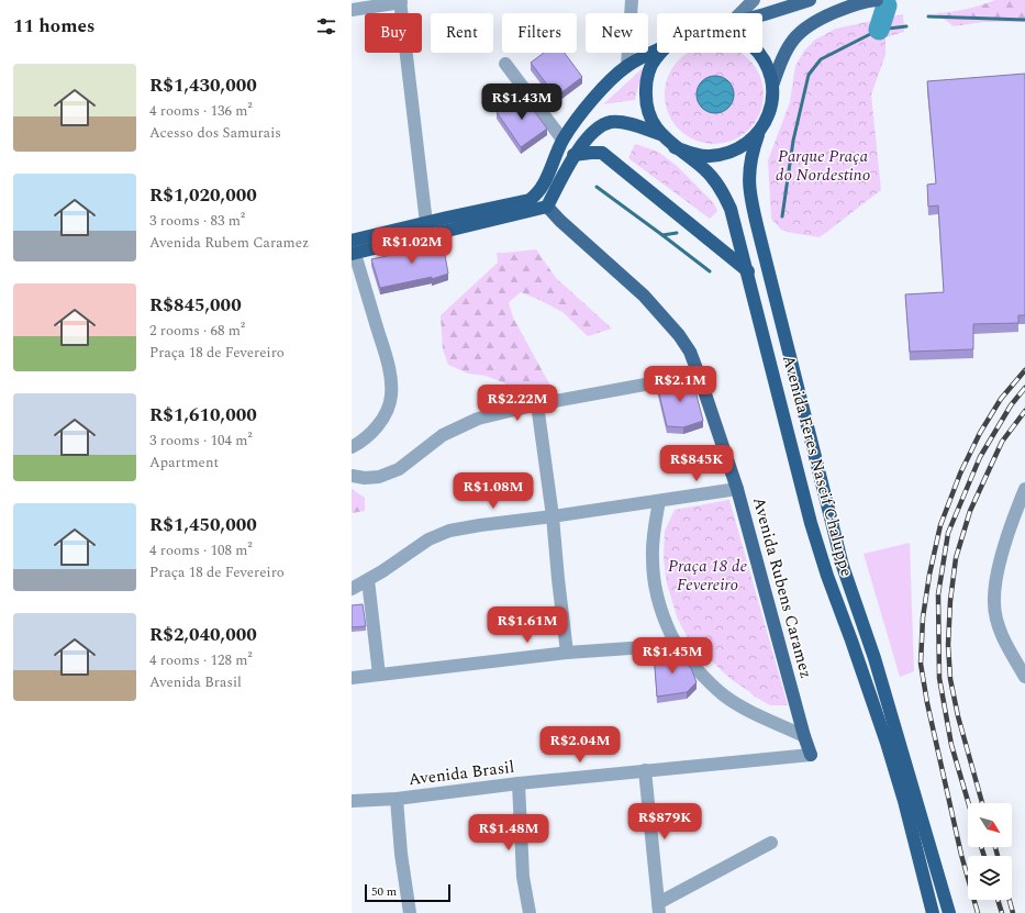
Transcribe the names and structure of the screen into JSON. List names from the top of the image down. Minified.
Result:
{"streets":{"highway":["Avenida Feres Nascif Chaluppe"],"main road":["Avenida Rubens Caramez"],"street":["Avenida Brasil"]},"crossings":[["Avenida Rubens Caramez","Avenida Brasil"]],"parks":["Parque Praça do Nordestino","Praça 18 de Fevereiro"],"scale_bar":"50 m","north":"bottom right","page":{"heading":"11 homes","chip":["Buy","Rent","Filters","New","Apartment"],"list":[{"name":"R$1,430,000","note":"4 rooms · 136 m² · Acesso dos Samurais"},{"name":"R$1,020,000","note":"3 rooms · 83 m² · Avenida Rubem Caramez"},{"name":"R$845,000","note":"2 rooms · 68 m² · Praça 18 de Fevereiro"},{"name":"R$1,610,000","note":"3 rooms · 104 m² · Apartment"},{"name":"R$1,450,000","note":"4 rooms · 108 m² · Praça 18 de Fevereiro"},{"name":"R$2,040,000","note":"4 rooms · 128 m² · Avenida Brasil"}],"price":["R$1.43M","R$1.02M","R$2.1M","R$2.22M","R$845K","R$1.08M","R$1.61M","R$1.45M","R$2.04M","R$879K","R$1.48M"],"scale":"50 m"}}
